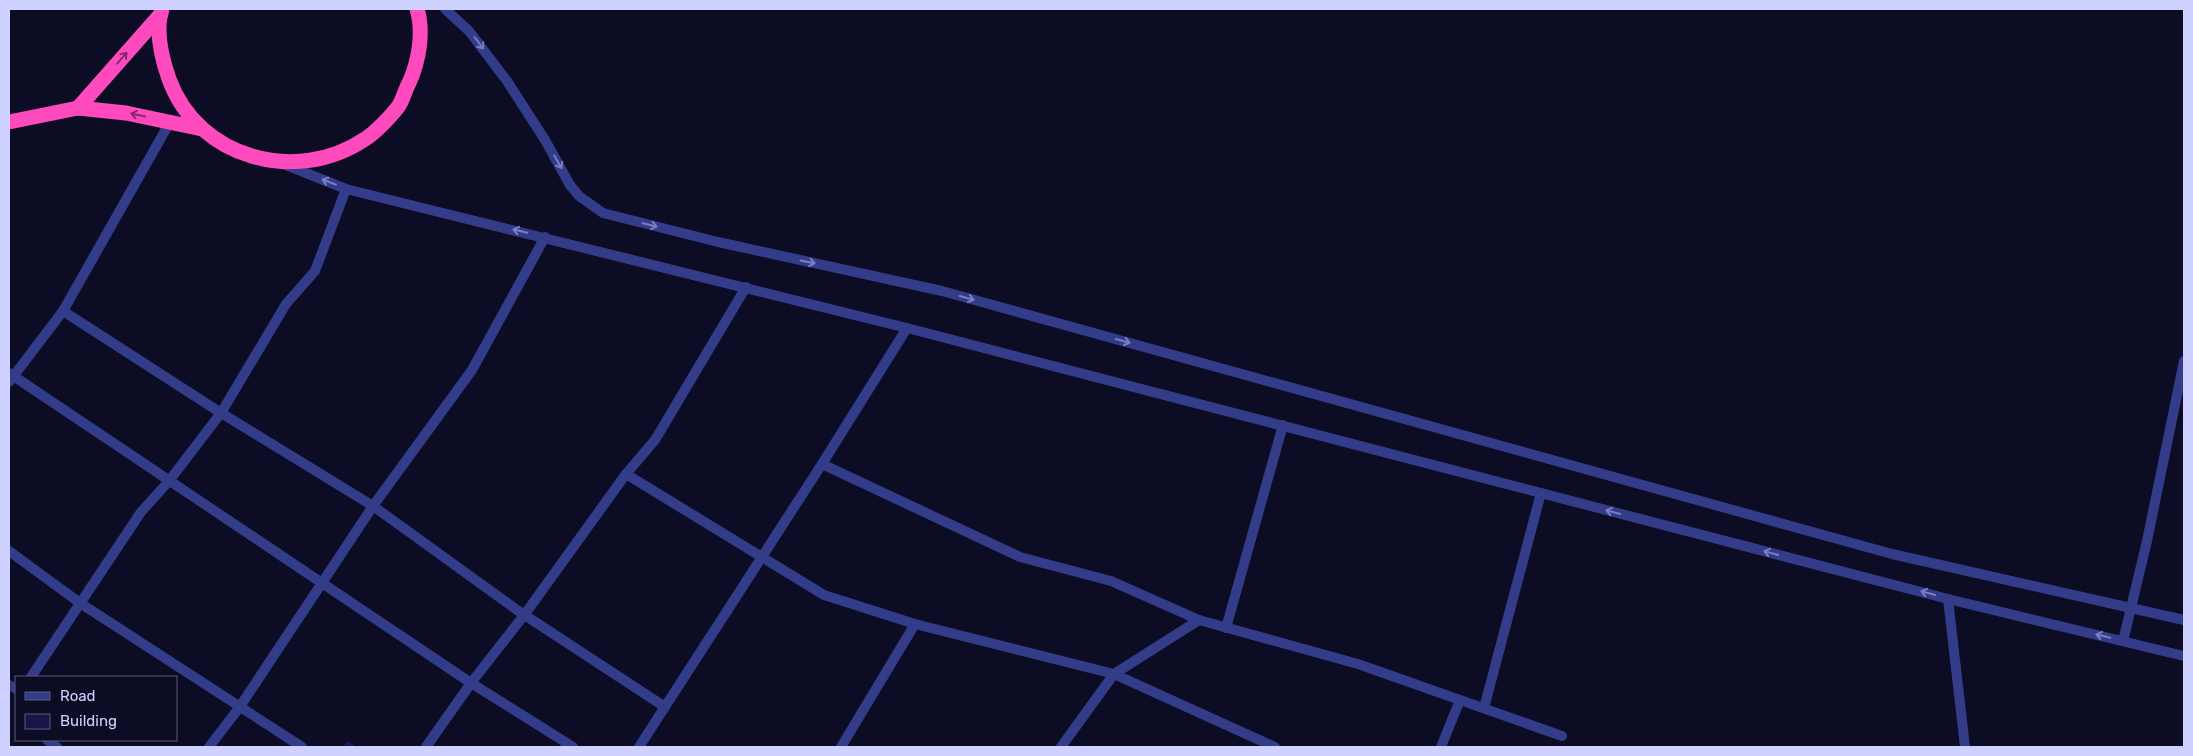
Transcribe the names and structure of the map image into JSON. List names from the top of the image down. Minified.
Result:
{"legend":["Road","Building"]}
